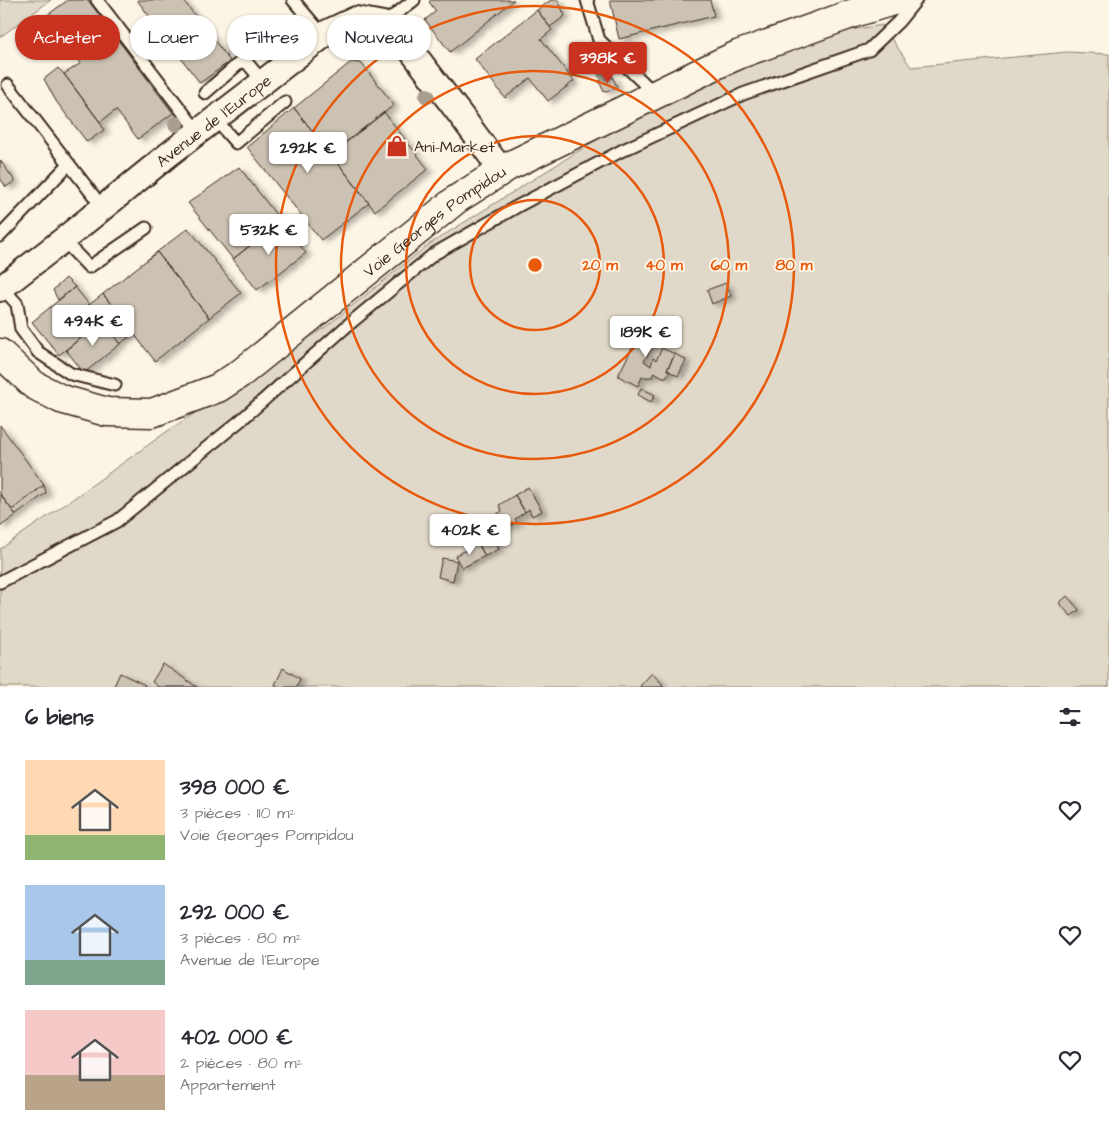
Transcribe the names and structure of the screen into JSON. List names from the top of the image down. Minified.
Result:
{"streets":{"street":["Avenue de l'Europe","Voie Georges Pompidou"]},"crossings":[["Avenue de l'Europe","Voie Georges Pompidou"]],"places":{"shop":["Ani-Market"]},"page":{"chip":["Acheter","Louer","Filtres","Nouveau"],"price":["398K €","292K €","532K €","494K €","189K €","402K €"],"heading":"6 biens","list":[{"name":"398 000 €","note":"3 pièces · 110 m² · Voie Georges Pompidou"},{"name":"292 000 €","note":"3 pièces · 80 m² · Avenue de l'Europe"},{"name":"402 000 €","note":"2 pièces · 80 m² · Appartement"}]},"rings":["20 m","40 m","60 m","80 m"]}
